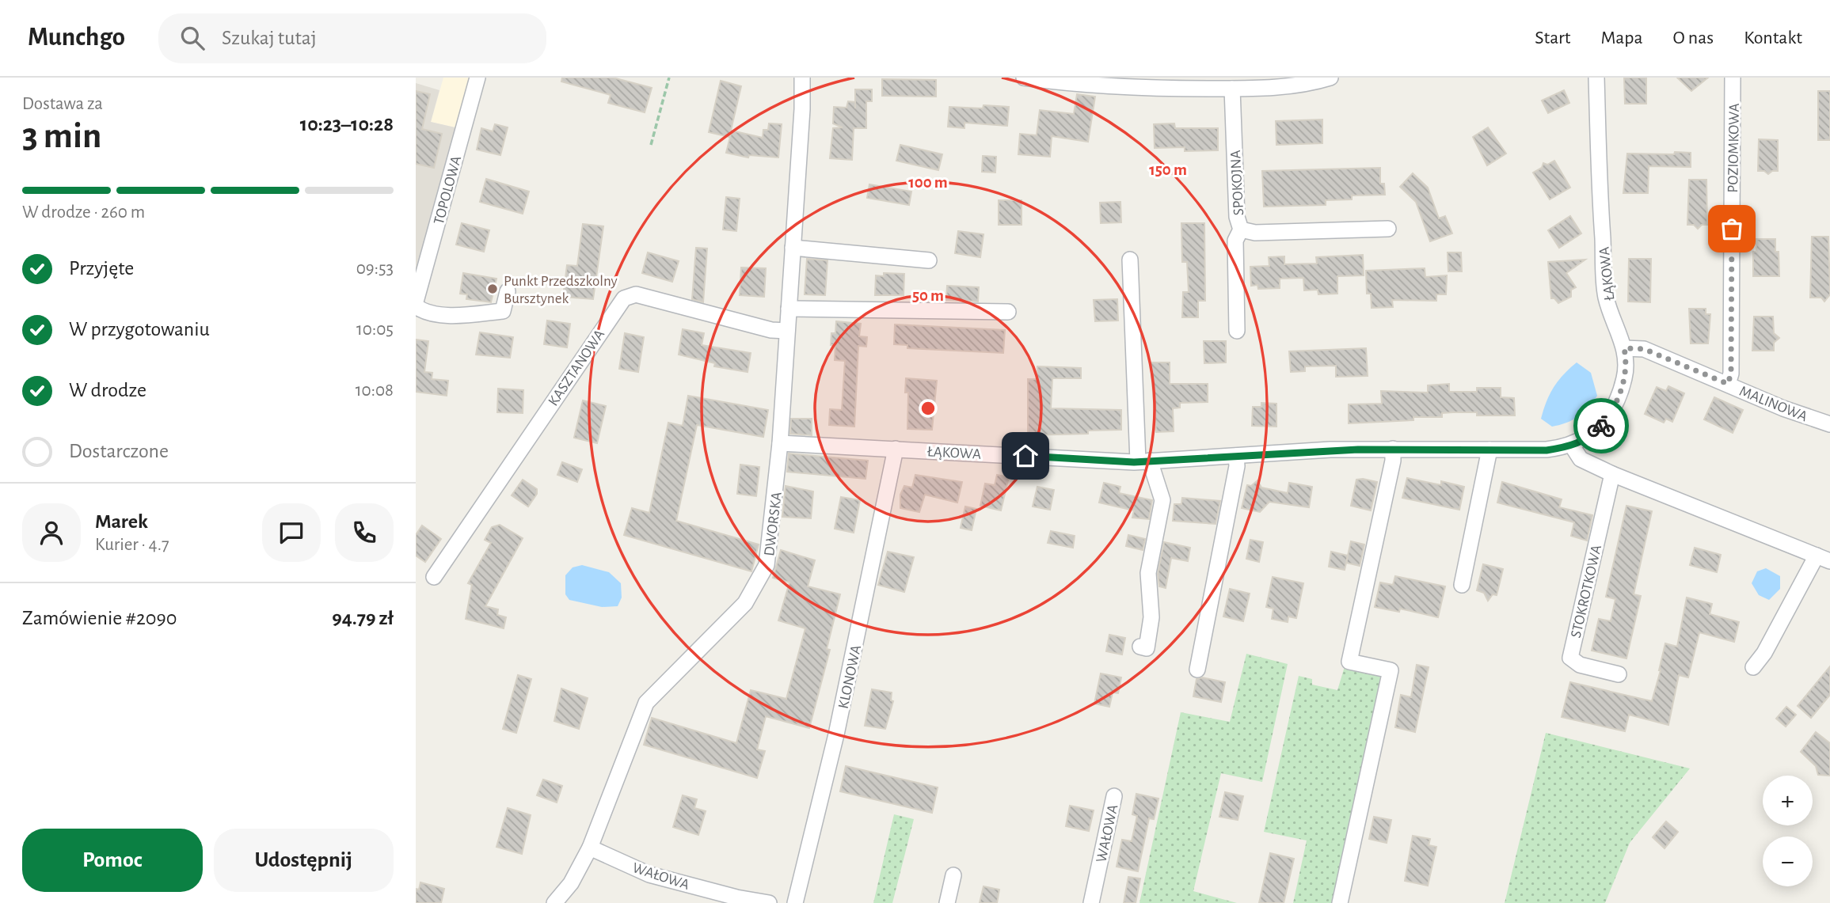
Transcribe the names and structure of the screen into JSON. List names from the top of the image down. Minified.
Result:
{"streets":{"street":["POZIOMKOWA","SPOKOJNA","TOPOLOWA","ŁĄKOWA","KASZTANOWA","MALINOWA","DWORSKA","STOKROTKOWA","KLONOWA","WAŁOWA"]},"crossings":[["POZIOMKOWA","MALINOWA"],["ŁĄKOWA","MALINOWA"],["ŁĄKOWA","DWORSKA"],["ŁĄKOWA","KLONOWA"],["KASZTANOWA","DWORSKA"],["DWORSKA","WAŁOWA"]],"places":["Punkt Przedszkolny Bursztynek"],"page":{"header":"Munchgo","search":"Szukaj tutaj","nav":["Start","Mapa","O nas","Kontakt"],"heading":["3 min","Dostawa za","10:23–10:28"],"panel":["Marek","Kurier · 4.7","Zamówienie #2090","94.79 zł"],"bar":"W drodze · 260 m","list":[["Przyjęte","09:53"],["W przygotowaniu","10:05"],["W drodze","10:08"],"Dostarczone"],"map_buttons":["+","−"],"buttons":["Pomoc","Udostępnij"]},"rings":["150 m","100 m","50 m"]}
